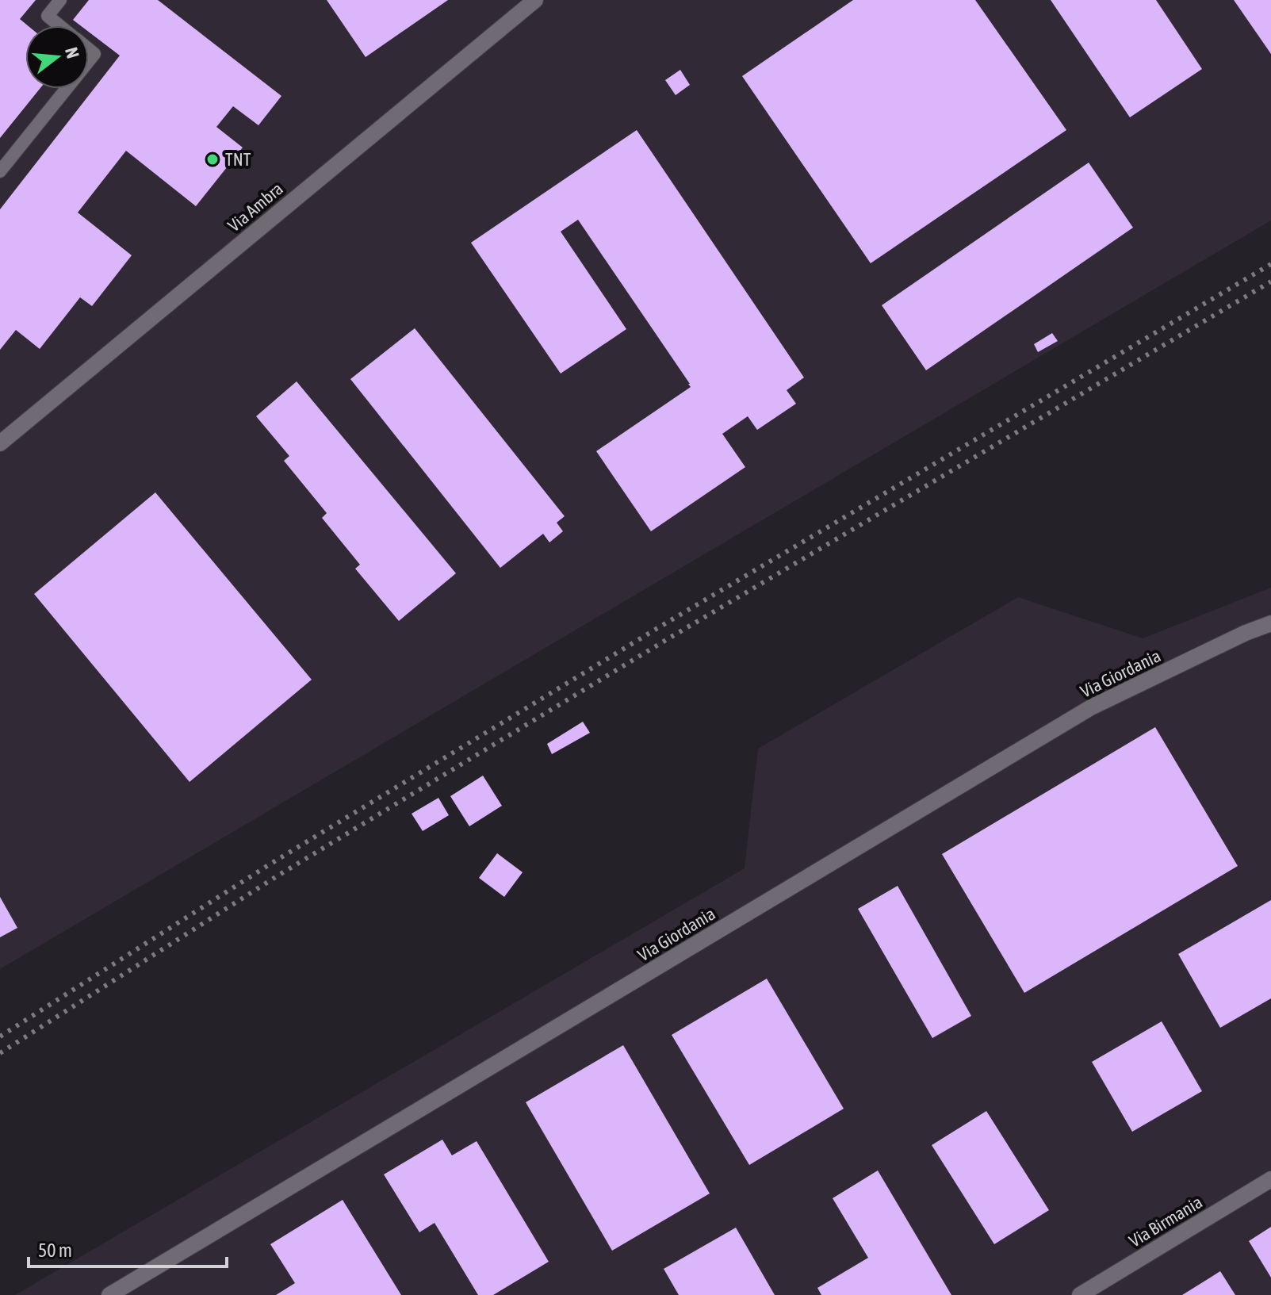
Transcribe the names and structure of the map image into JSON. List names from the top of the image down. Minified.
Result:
{"streets":{"street":["Via Ambra","Via Giordania","Via Birmania"]},"places":["TNT"],"scale_bar":"50 m","north":"right"}
